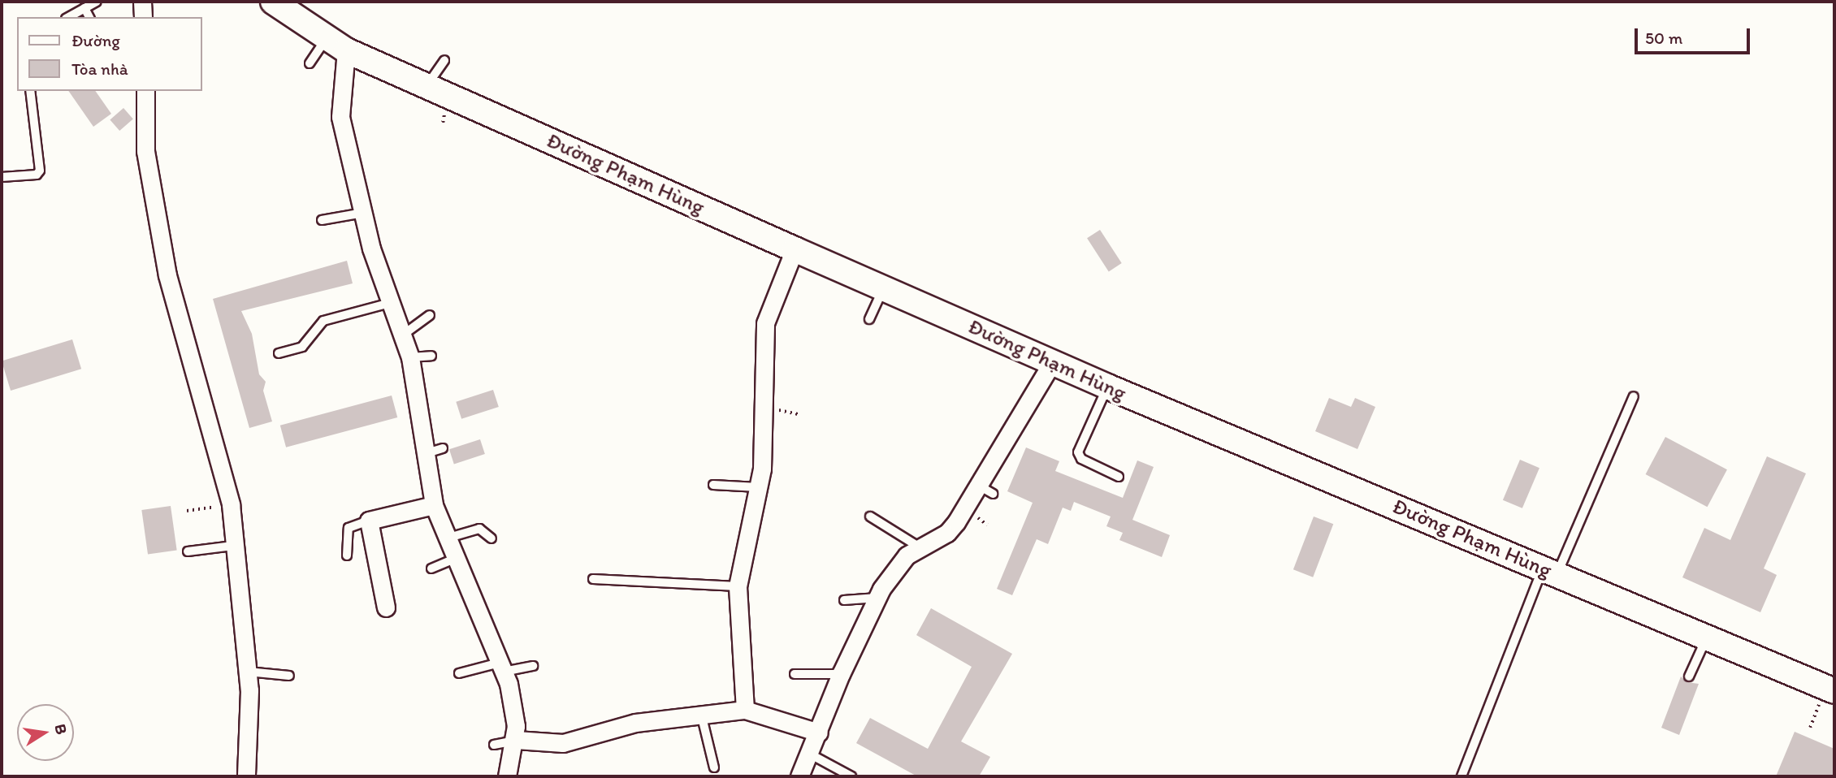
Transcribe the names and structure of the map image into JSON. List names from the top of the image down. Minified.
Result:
{"streets":{"main road":["Đường Phạm Hùng"]},"legend":["Đường","Tòa nhà"],"scale_bar":"50 m","north":"right"}
